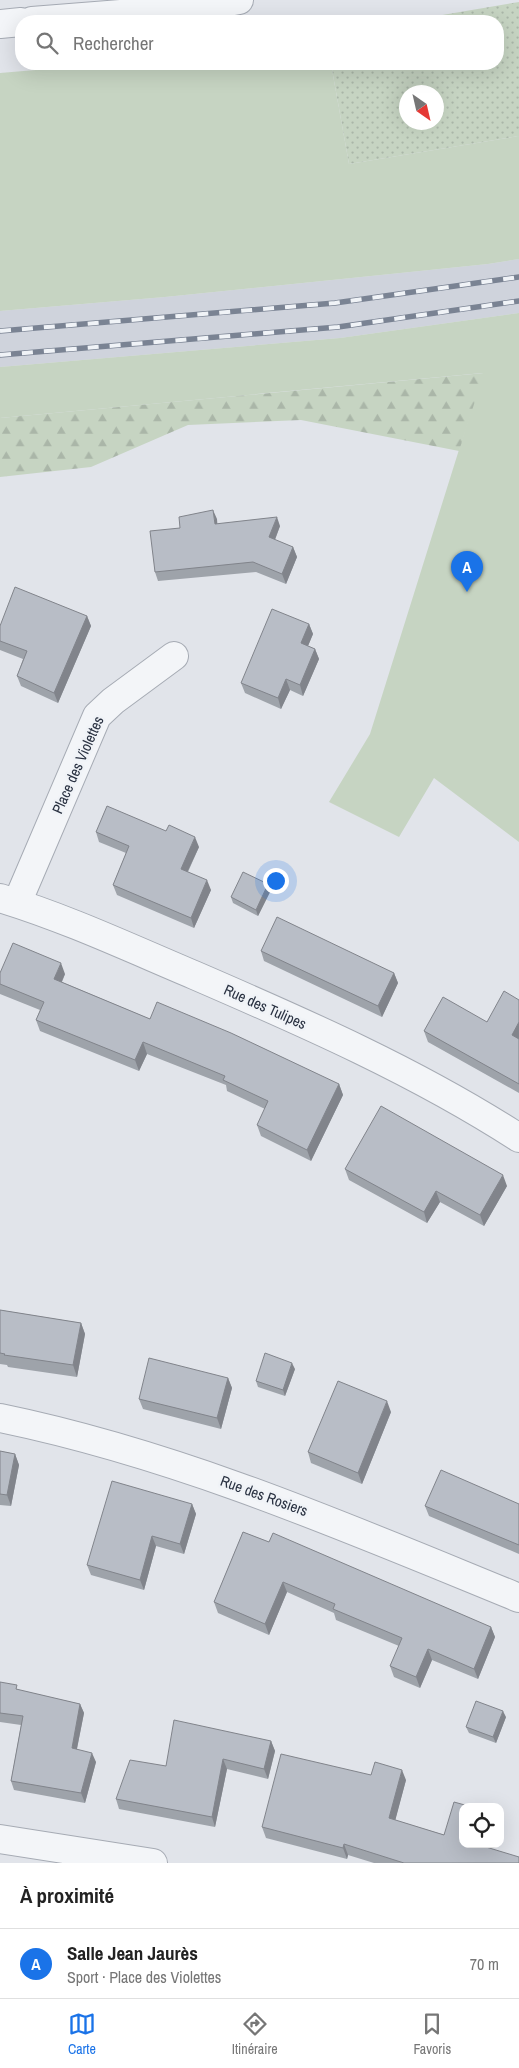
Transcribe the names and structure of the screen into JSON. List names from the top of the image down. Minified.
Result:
{"streets":{"street":["Place des Violettes","Rue des Tulipes","Rue des Rosiers"]},"crossings":[["Place des Violettes","Rue des Tulipes"]],"north":"bottom right","page":{"search":"Rechercher","pins":"A","heading":"À proximité","list":[{"mark":"A","name":"Salle Jean Jaurès","note":"Sport · Place des Violettes","value":"70 m"}],"nav":["Carte","Itinéraire","Favoris"]}}
